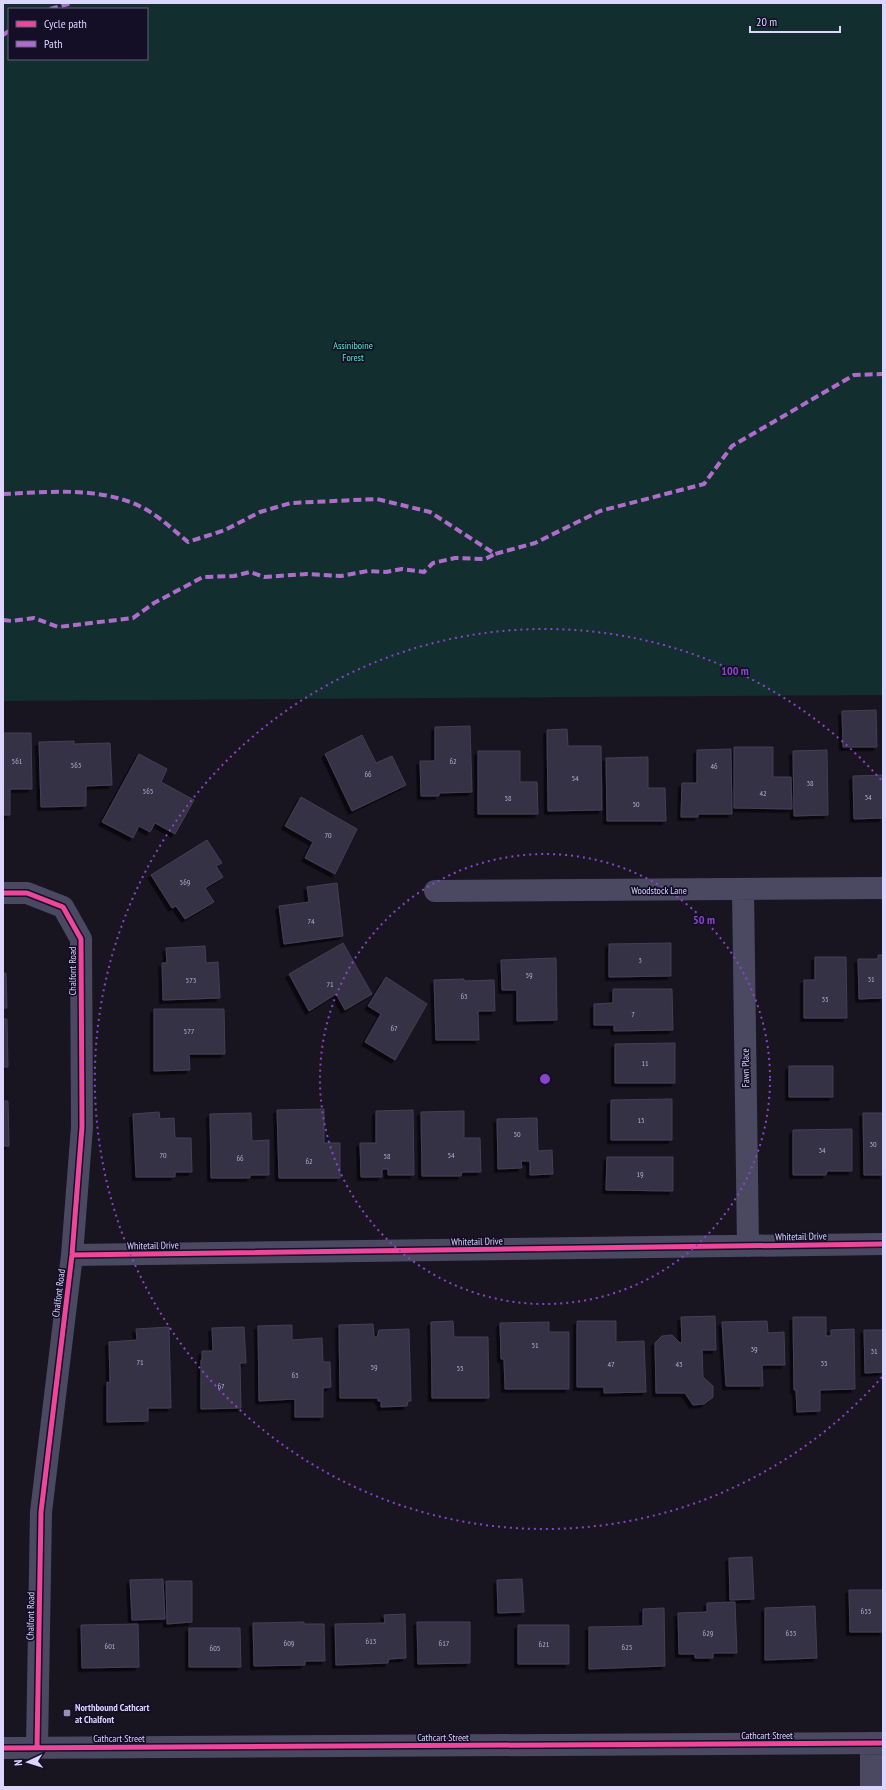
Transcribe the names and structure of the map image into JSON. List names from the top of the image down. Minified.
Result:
{"streets":{"street":["Woodstock Lane","Chalfont Road","Fawn Place","Whitetail Drive","Cathcart Street"]},"crossings":[["Woodstock Lane","Fawn Place"],["Chalfont Road","Whitetail Drive"],["Chalfont Road","Cathcart Street"],["Fawn Place","Whitetail Drive"]],"parks":["Assiniboine Forest"],"places":{"transit":["Northbound Cathcart at Chalfont"]},"house_numbers":["561","62","563","46","66","54","38","565","42","34","58","50","70","569","74","3","59","31","573","71","63","35","7","67","577","11","15","50","30","34","70","54","58","66","62","19","51","39","31","71","35","47","43","59","55","63","67","655","629","633","613","609","617","621","601","625","605"],"legend":["Cycle path","Path"],"scale_bar":"20 m","north":"left","rings":["100 m","50 m"]}
